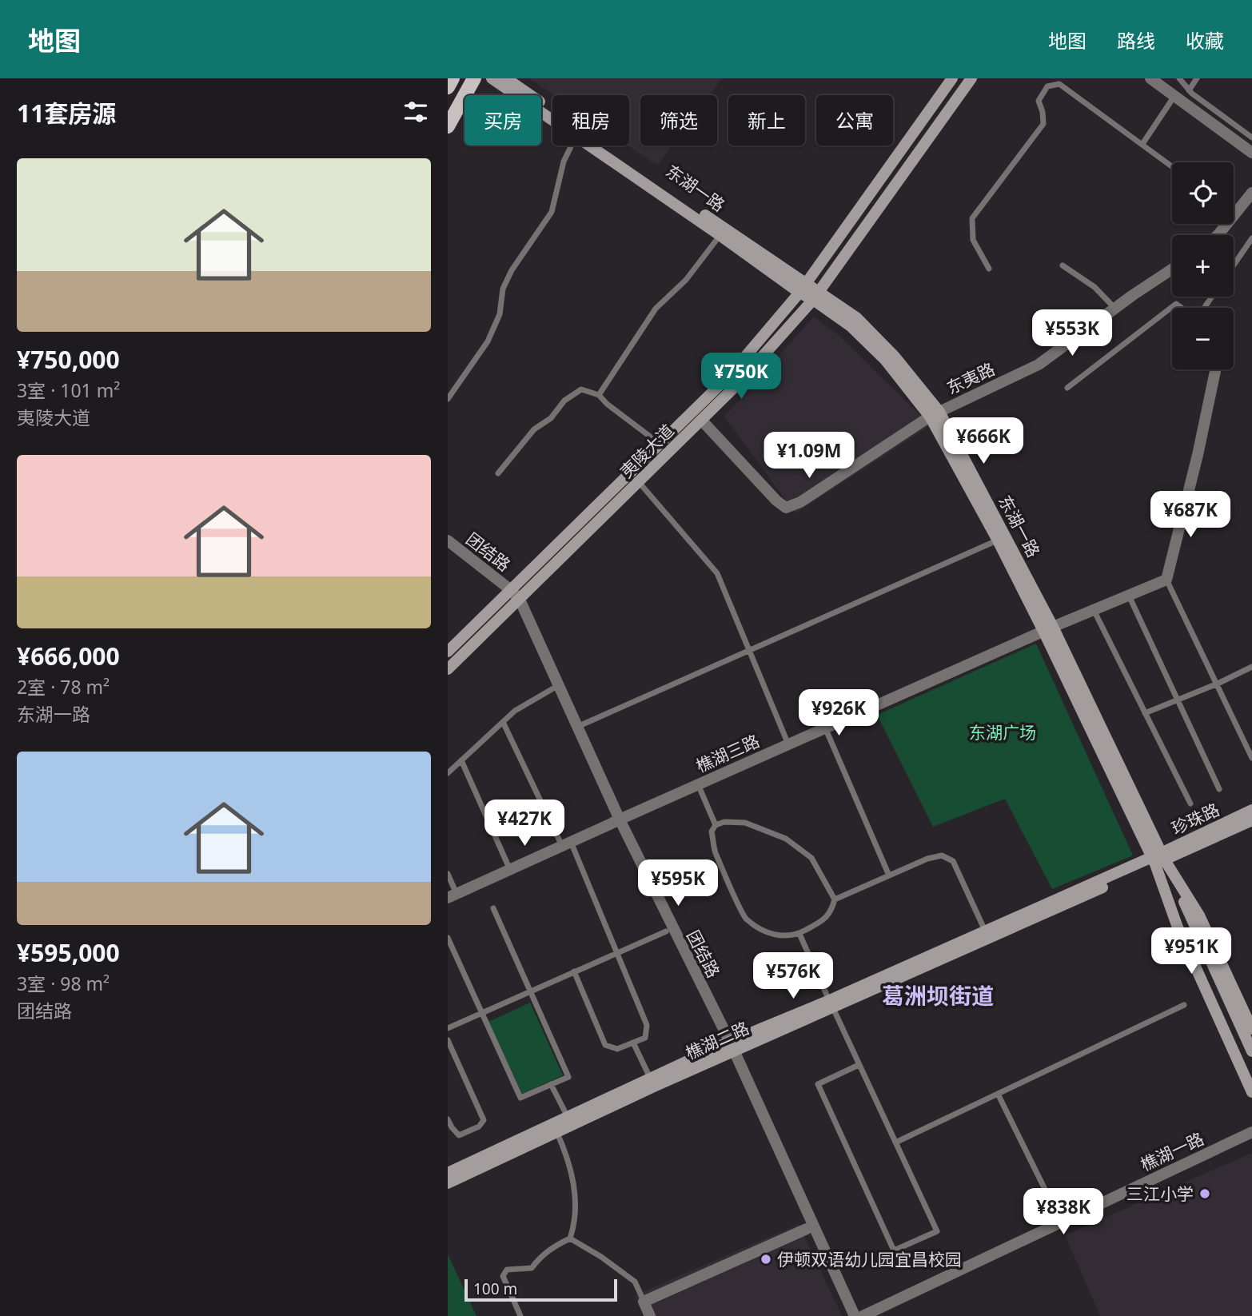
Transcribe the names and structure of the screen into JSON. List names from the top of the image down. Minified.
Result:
{"streets":{"main road":["东湖一路","夷陵大道","珍珠路","樵湖二路"],"street":["东夷路","团结路","樵湖三路","樵湖一路"]},"crossings":[["东湖一路","东夷路"],["东湖一路","夷陵大道"],["东湖一路","樵湖三路"],["东夷路","夷陵大道"],["夷陵大道","团结路"],["团结路","樵湖三路"],["团结路","樵湖二路"],["珍珠路","樵湖二路"]],"districts":["葛洲坝街道"],"parks":["东湖广场"],"places":["三江小学","伊顿双语幼儿园宜昌校园"],"scale_bar":"100 m","page":{"header":"地图","nav":["地图","路线","收藏"],"heading":"11套房源","chip":["买房","租房","筛选","新上","公寓"],"list":[{"name":"¥750,000","note":"3室 · 101 m² · 夷陵大道"},{"name":"¥666,000","note":"2室 · 78 m² · 东湖一路"},{"name":"¥595,000","note":"3室 · 98 m² · 团结路"}],"map_buttons":["+","−"],"price":["¥553K","¥750K","¥666K","¥1.09M","¥687K","¥926K","¥427K","¥595K","¥951K","¥576K","¥838K"],"scale":"100 m"}}
